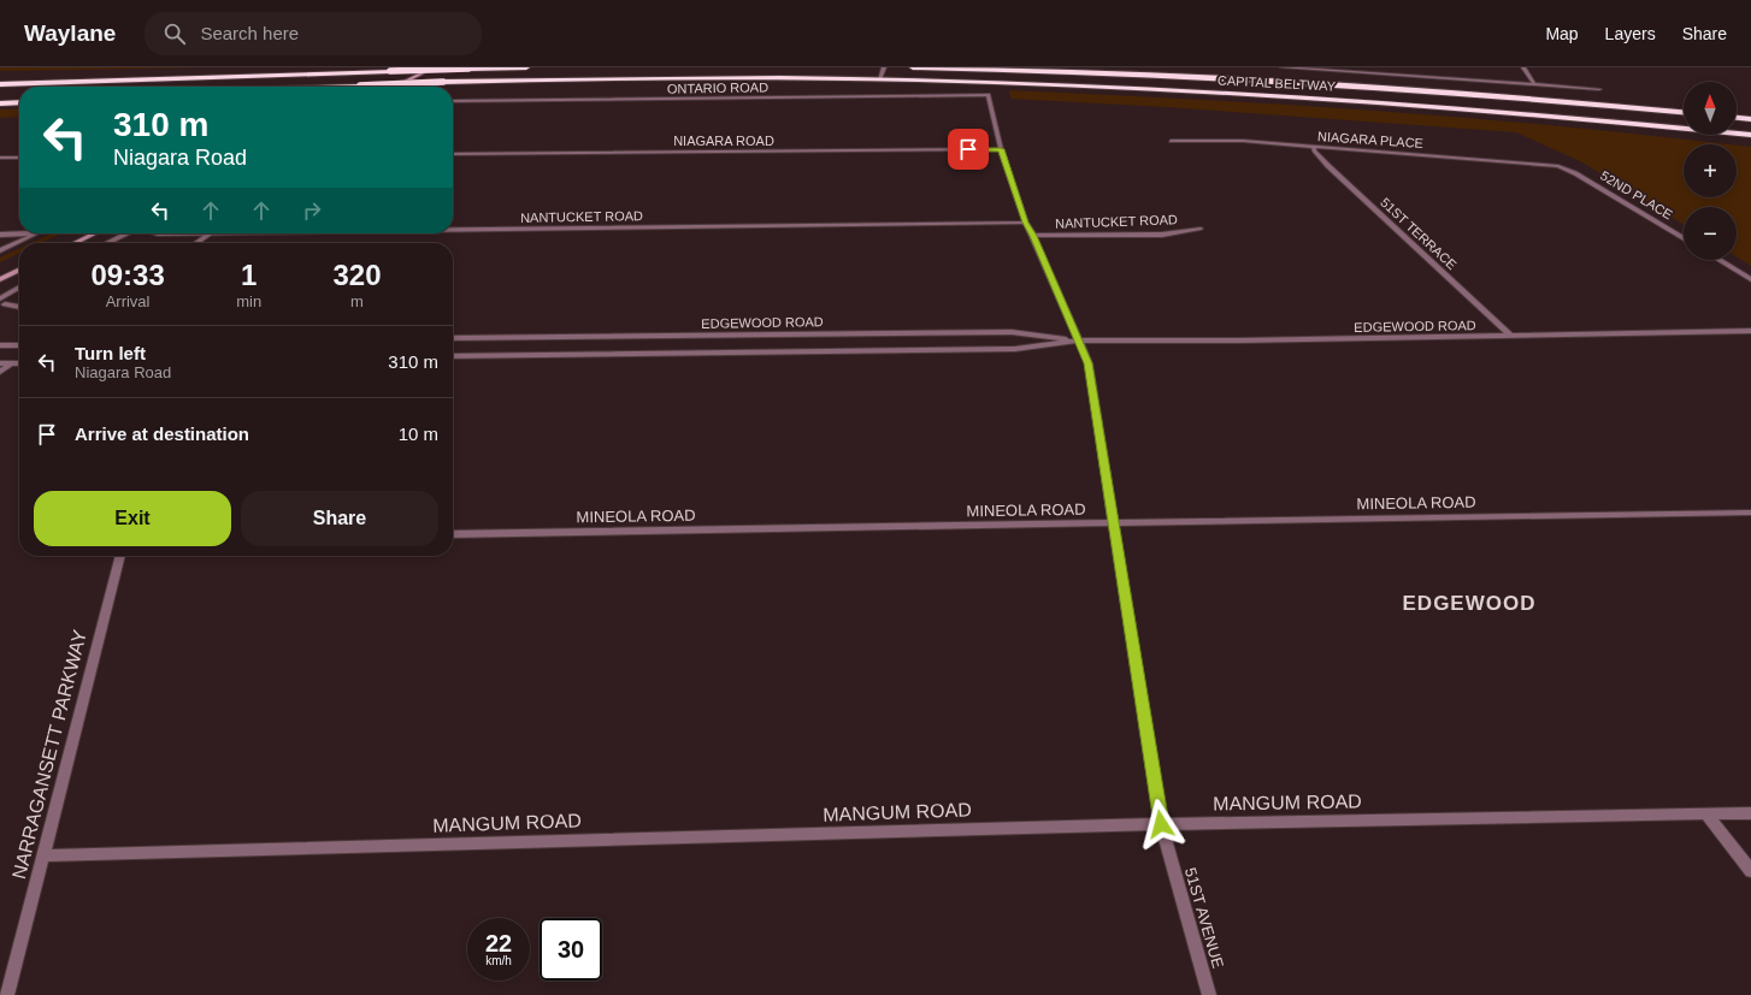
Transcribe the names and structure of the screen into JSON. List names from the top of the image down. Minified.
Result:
{"streets":{"highway":["CAPITAL BELTWAY"],"street":["ONTARIO ROAD","NIAGARA PLACE","NIAGARA ROAD","52ND PLACE","NANTUCKET ROAD","51ST TERRACE","EDGEWOOD ROAD","MINEOLA ROAD","NARRAGANSETT PARKWAY","MANGUM ROAD","51ST AVENUE"]},"crossings":[["ONTARIO ROAD","51ST AVENUE"],["NIAGARA PLACE","52ND PLACE"],["NIAGARA PLACE","51ST TERRACE"],["NIAGARA ROAD","51ST AVENUE"],["NANTUCKET ROAD","51ST AVENUE"],["51ST TERRACE","EDGEWOOD ROAD"],["EDGEWOOD ROAD","51ST AVENUE"],["MINEOLA ROAD","51ST AVENUE"],["NARRAGANSETT PARKWAY","MANGUM ROAD"],["MANGUM ROAD","51ST AVENUE"]],"districts":["EDGEWOOD"],"north":"top","page":{"header":"Waylane","search":"Search here","nav":["Map","Layers","Share"],"map_buttons":["+","−"],"turn":["310 m","Niagara Road"],"eta":["09:33","Arrival","1","min","320","m"],"list":[{"name":"Turn left","note":"Niagara Road","value":"310 m"},{"name":"Arrive at destination","value":"10 m"}],"buttons":["Exit","Share"],"speed":"22 km/h","limit":"30"}}
